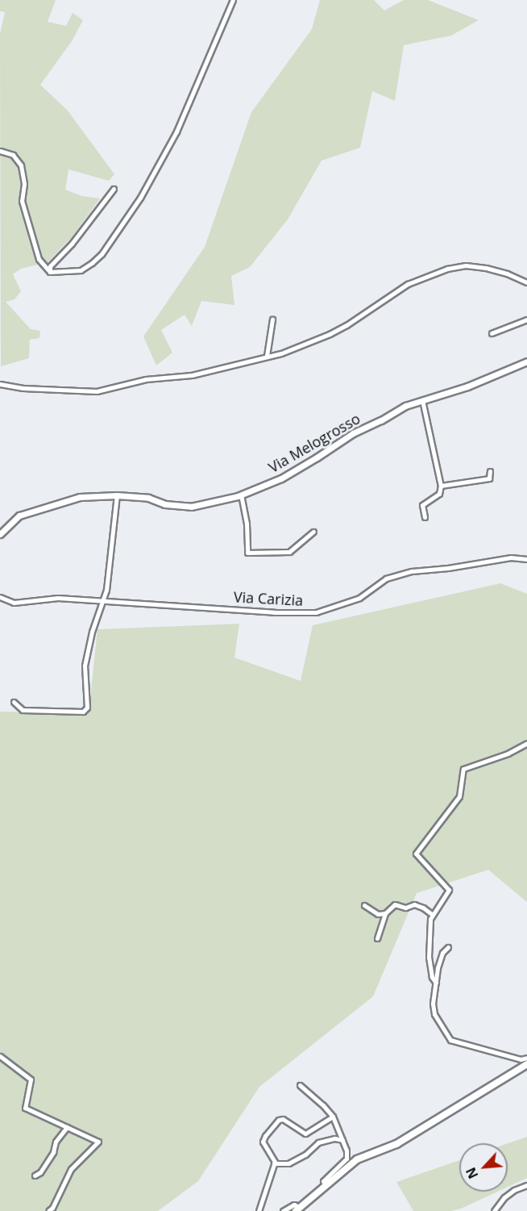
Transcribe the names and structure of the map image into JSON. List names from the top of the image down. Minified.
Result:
{"streets":{"street":["Via Melogrosso","Via Carizia"]},"north":"bottom left"}
